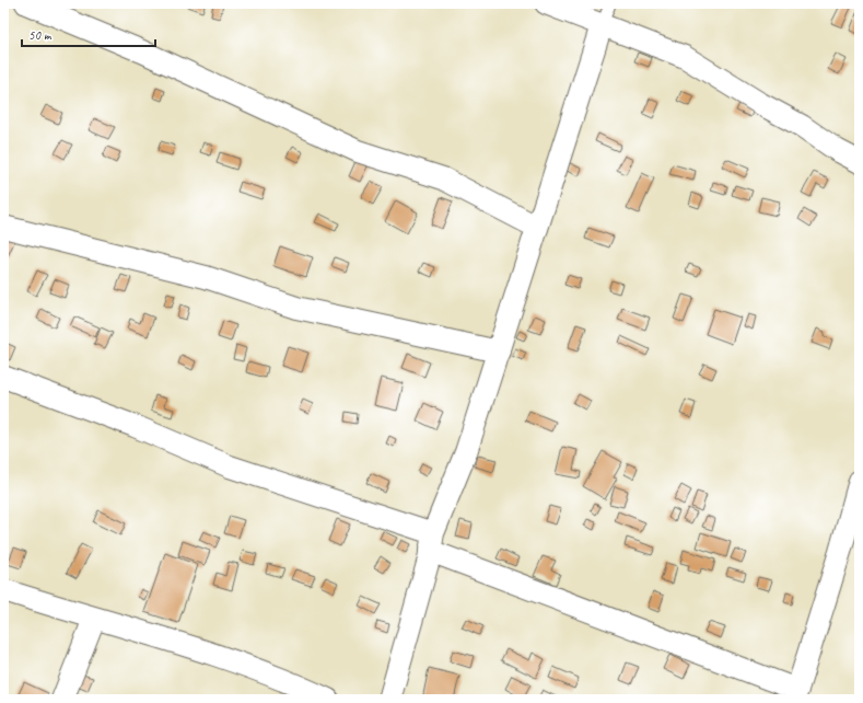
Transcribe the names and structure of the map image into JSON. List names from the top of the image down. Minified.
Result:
{"scale_bar":"50 m"}
